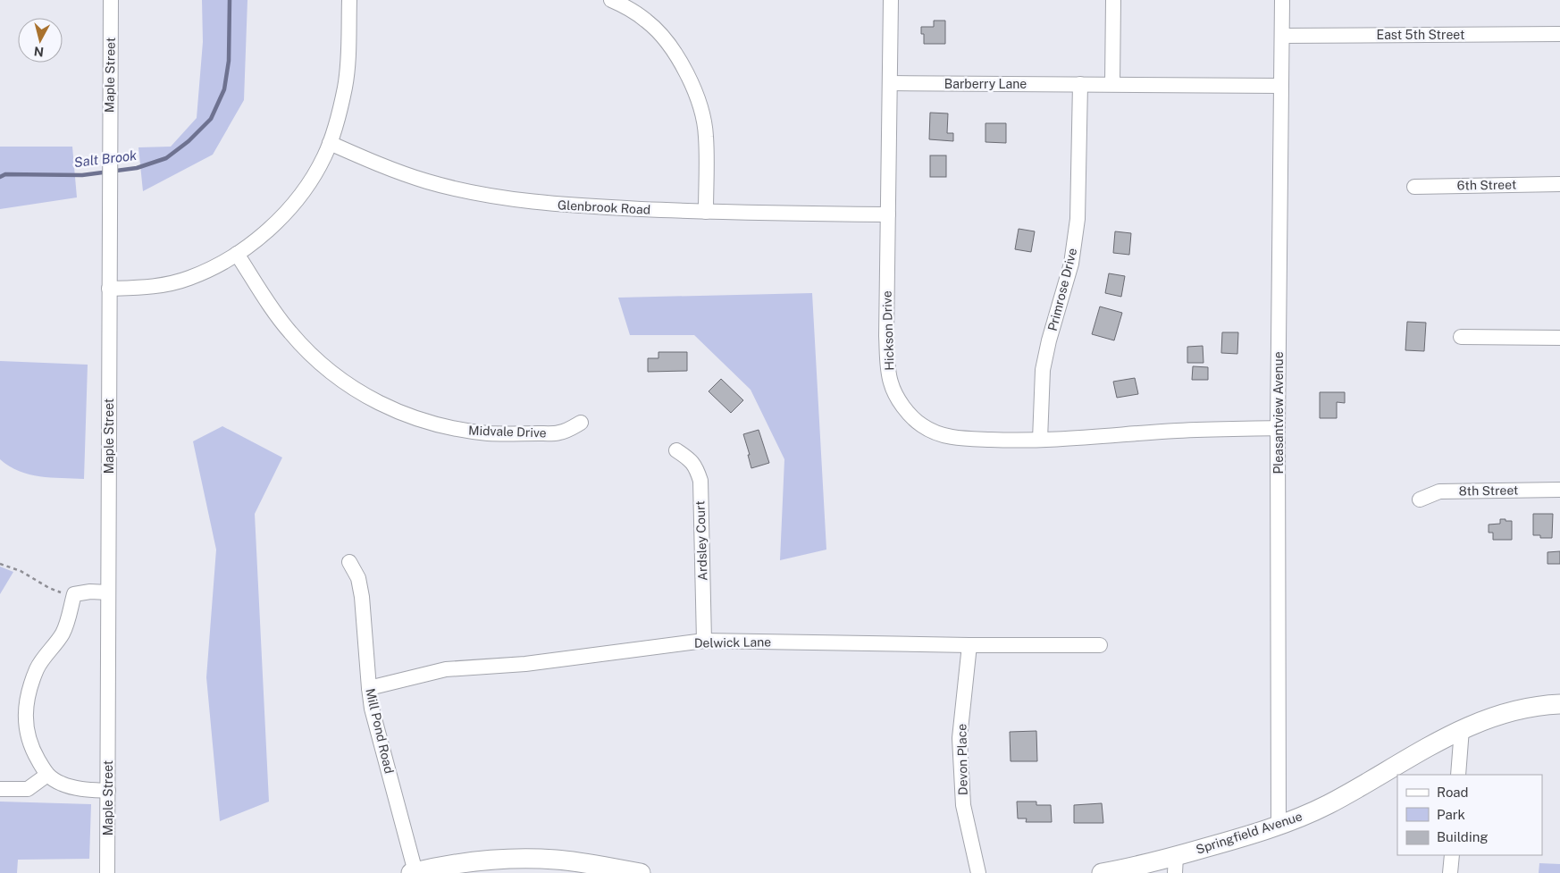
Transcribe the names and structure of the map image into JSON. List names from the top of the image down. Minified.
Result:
{"streets":{"main road":["Springfield Avenue"],"street":["East 5th Street","Maple Street","Barberry Lane","6th Street","Glenbrook Road","Primrose Drive","Hickson Drive","Pleasantview Avenue","Midvale Drive","8th Street","Ardsley Court","Delwick Lane","Mill Pond Road","Devon Place"]},"crossings":[["East 5th Street","Pleasantview Avenue"],["Barberry Lane","Primrose Drive"],["Barberry Lane","Hickson Drive"],["Glenbrook Road","Hickson Drive"],["Primrose Drive","Hickson Drive"],["Hickson Drive","Pleasantview Avenue"],["Pleasantview Avenue","Springfield Avenue"],["Ardsley Court","Delwick Lane"],["Delwick Lane","Mill Pond Road"],["Delwick Lane","Devon Place"]],"water":["Salt Brook"],"legend":["Road","Park","Building"],"north":"bottom"}
